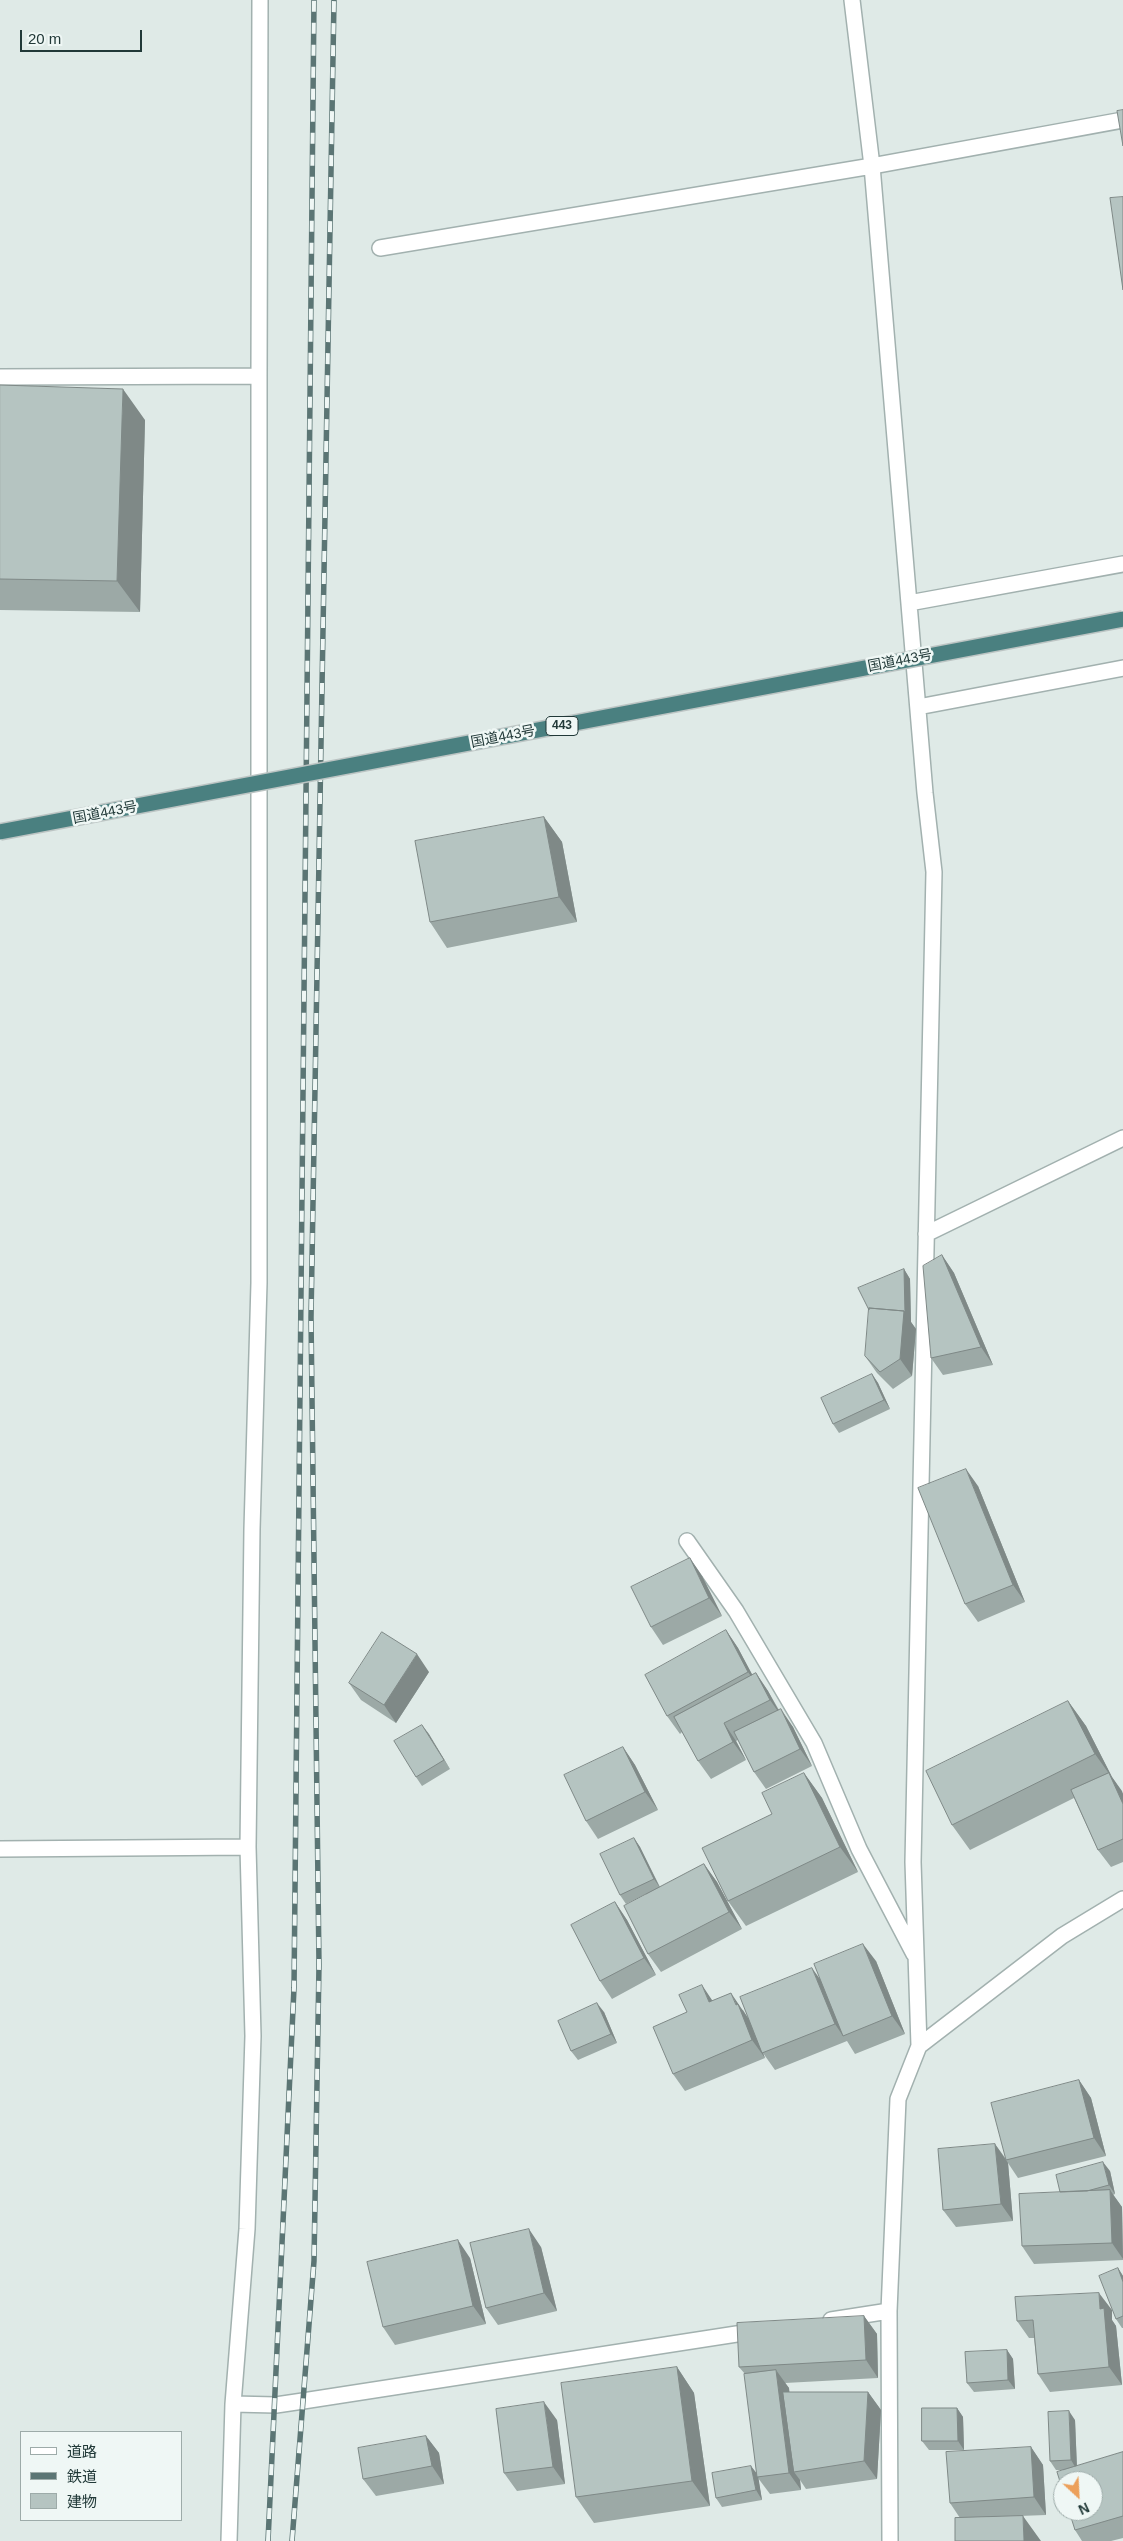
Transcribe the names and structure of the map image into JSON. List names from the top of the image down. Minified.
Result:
{"streets":{"highway":["国道443号","443"]},"legend":["道路","鉄道","建物"],"scale_bar":"20 m","north":"bottom right"}
